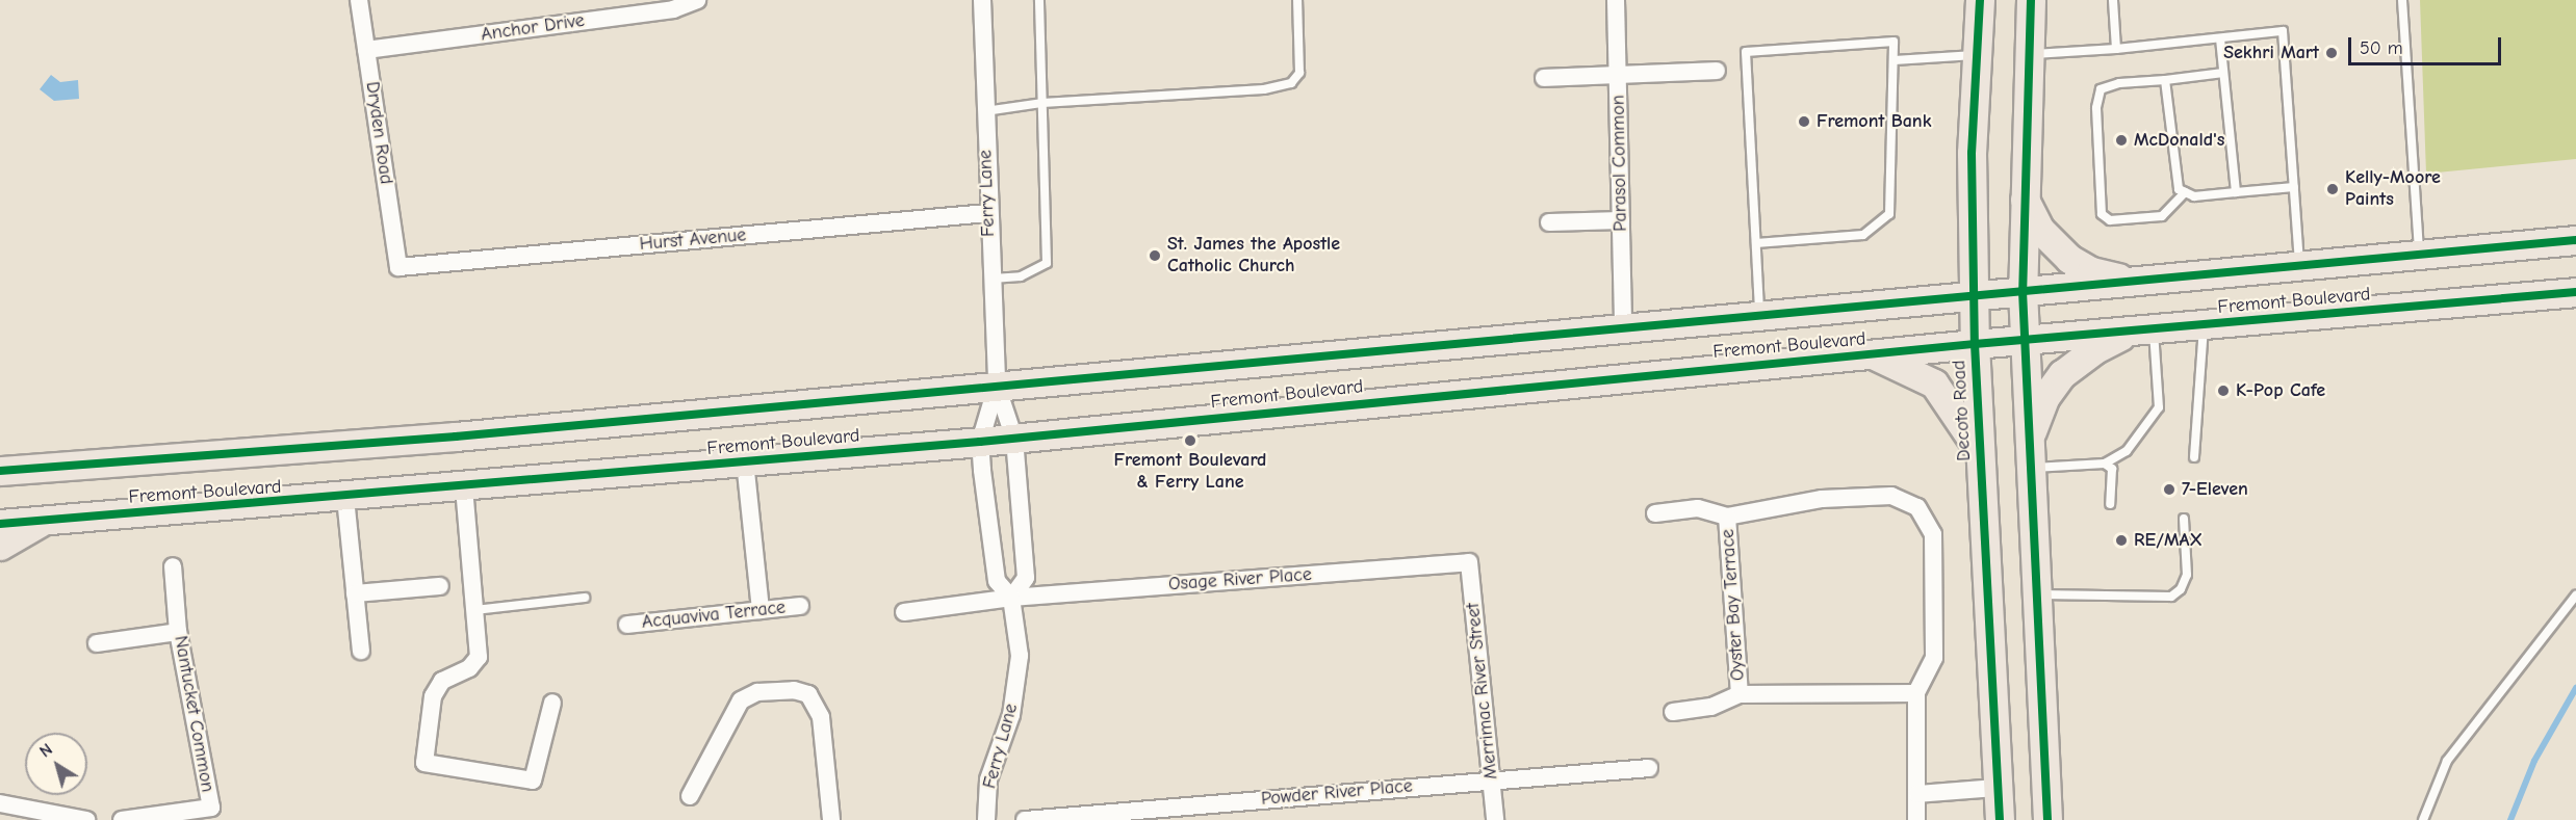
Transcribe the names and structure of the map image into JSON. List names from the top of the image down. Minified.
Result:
{"streets":{"main road":["Fremont Boulevard","Decoto Road"],"street":["Anchor Drive","Dryden Road","Parasol Common","Ferry Lane","Hurst Avenue","Osage River Place","Oyster Bay Terrace","Acquaviva Terrace","Merrimac River Street","Nantucket Common","Powder River Place"]},"crossings":[["Anchor Drive","Dryden Road"],["Dryden Road","Hurst Avenue"],["Parasol Common","Fremont Boulevard"],["Ferry Lane","Hurst Avenue"],["Ferry Lane","Fremont Boulevard"],["Ferry Lane","Osage River Place"],["Fremont Boulevard","Decoto Road"],["Osage River Place","Merrimac River Street"],["Merrimac River Street","Powder River Place"]],"places":["Sekhri Mart","Fremont Bank","McDonald's","Kelly-Moore Paints","St. James the Apostle Catholic Church","K-Pop Cafe","Fremont Boulevard & Ferry Lane","7-Eleven","RE/MAX"],"scale_bar":"50 m","north":"top left"}
